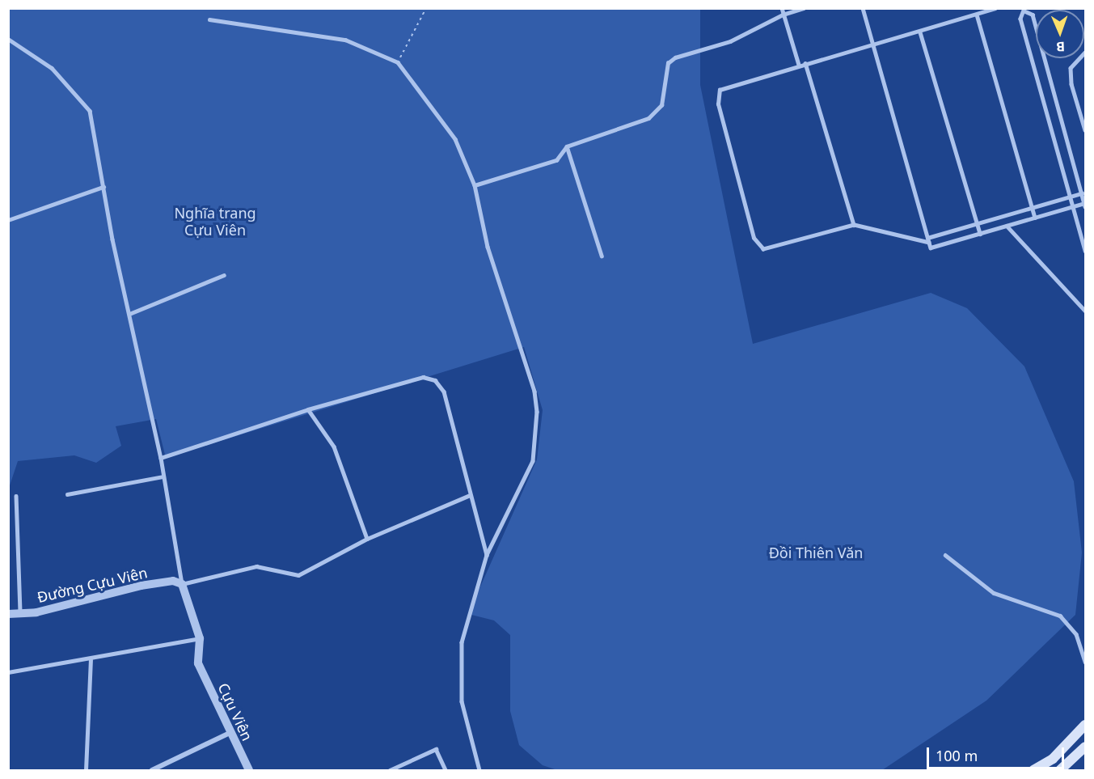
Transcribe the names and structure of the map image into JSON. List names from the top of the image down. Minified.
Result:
{"streets":{"street":["Đường Cựu Viên","Cựu Viên"]},"parks":["Nghĩa trang Cựu Viên","Đồi Thiên Văn"],"scale_bar":"100 m","north":"bottom"}
